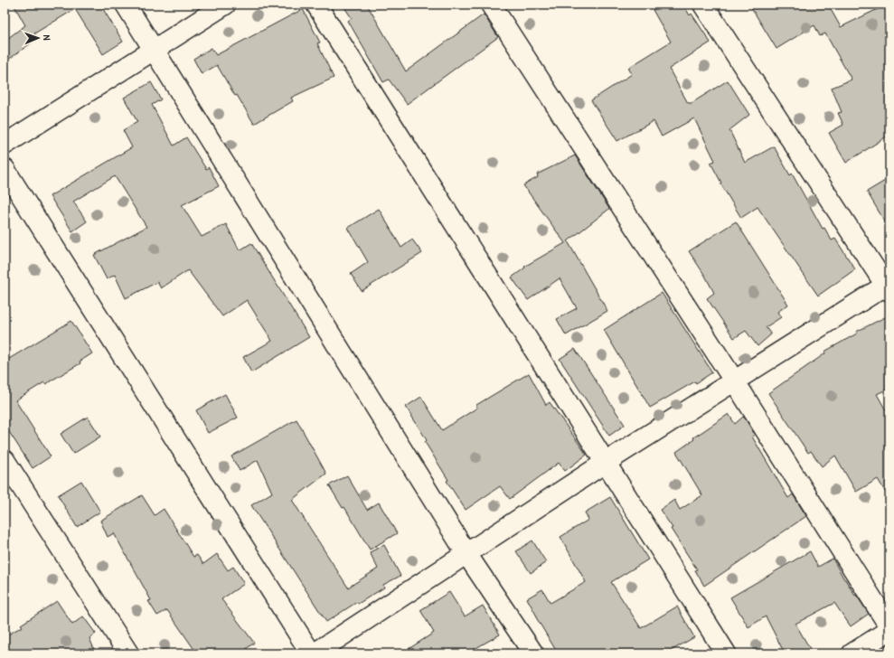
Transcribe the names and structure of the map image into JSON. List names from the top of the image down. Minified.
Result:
{"north":"right"}
